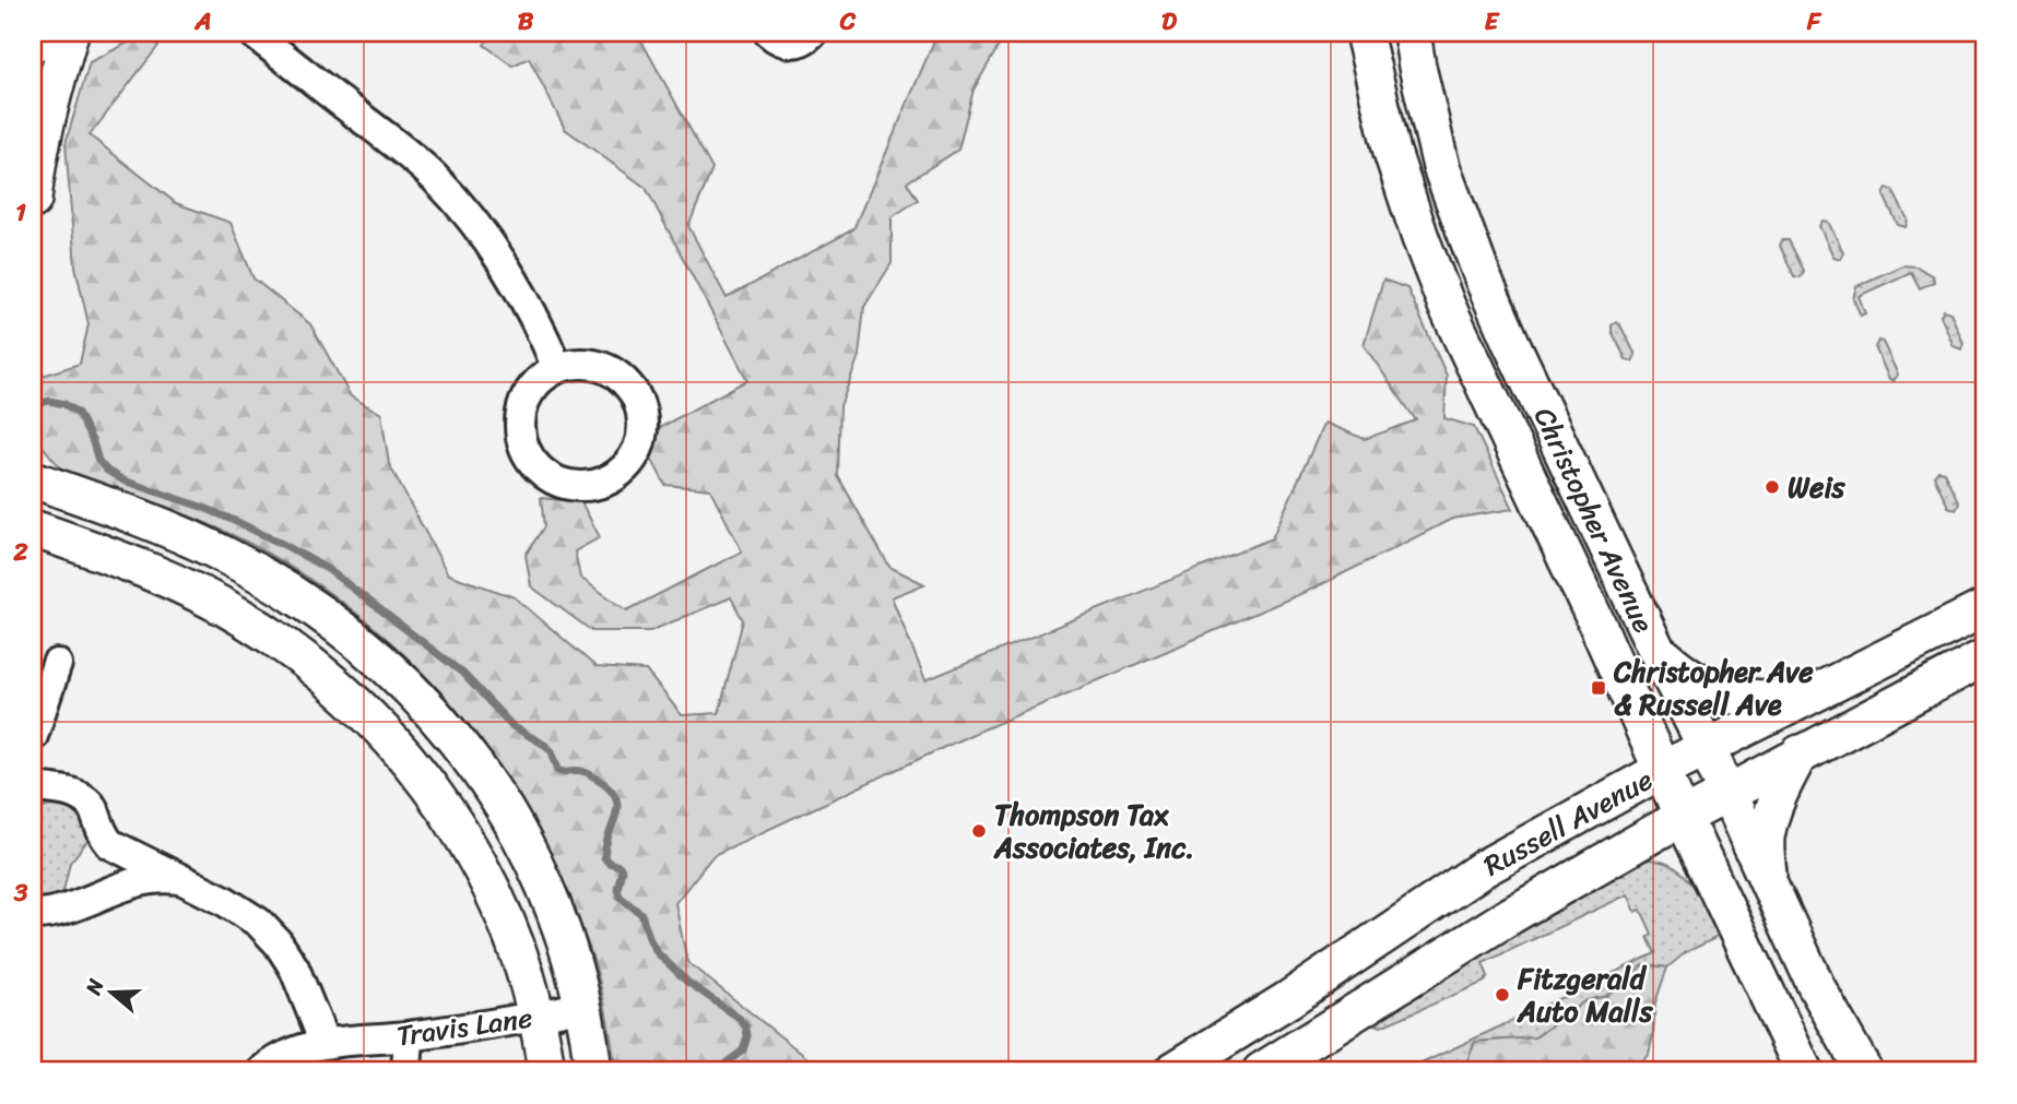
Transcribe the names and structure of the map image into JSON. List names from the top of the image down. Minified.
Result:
{"streets":{"street":["Christopher Avenue","Russell Avenue","Travis Lane"]},"crossings":[["Christopher Avenue","Russell Avenue"]],"places":{"other":["Weis","Thompson Tax Associates, Inc.","Fitzgerald Auto Malls"],"transit":["Christopher Ave & Russell Ave"]},"north":"left","grid":{"columns":["A","B","C","D","E","F"],"rows":["1","2","3"]}}
